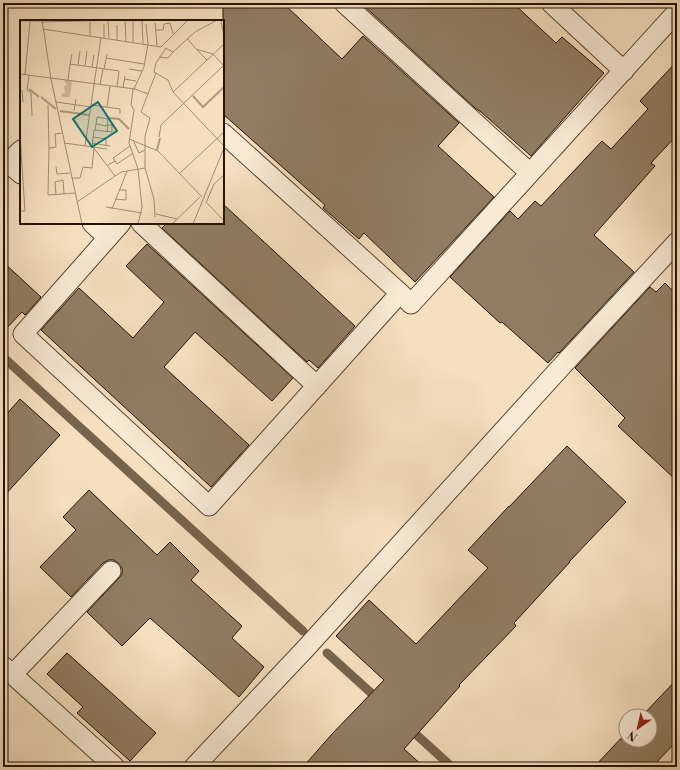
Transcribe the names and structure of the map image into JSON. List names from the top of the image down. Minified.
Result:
{"north":"bottom left"}
